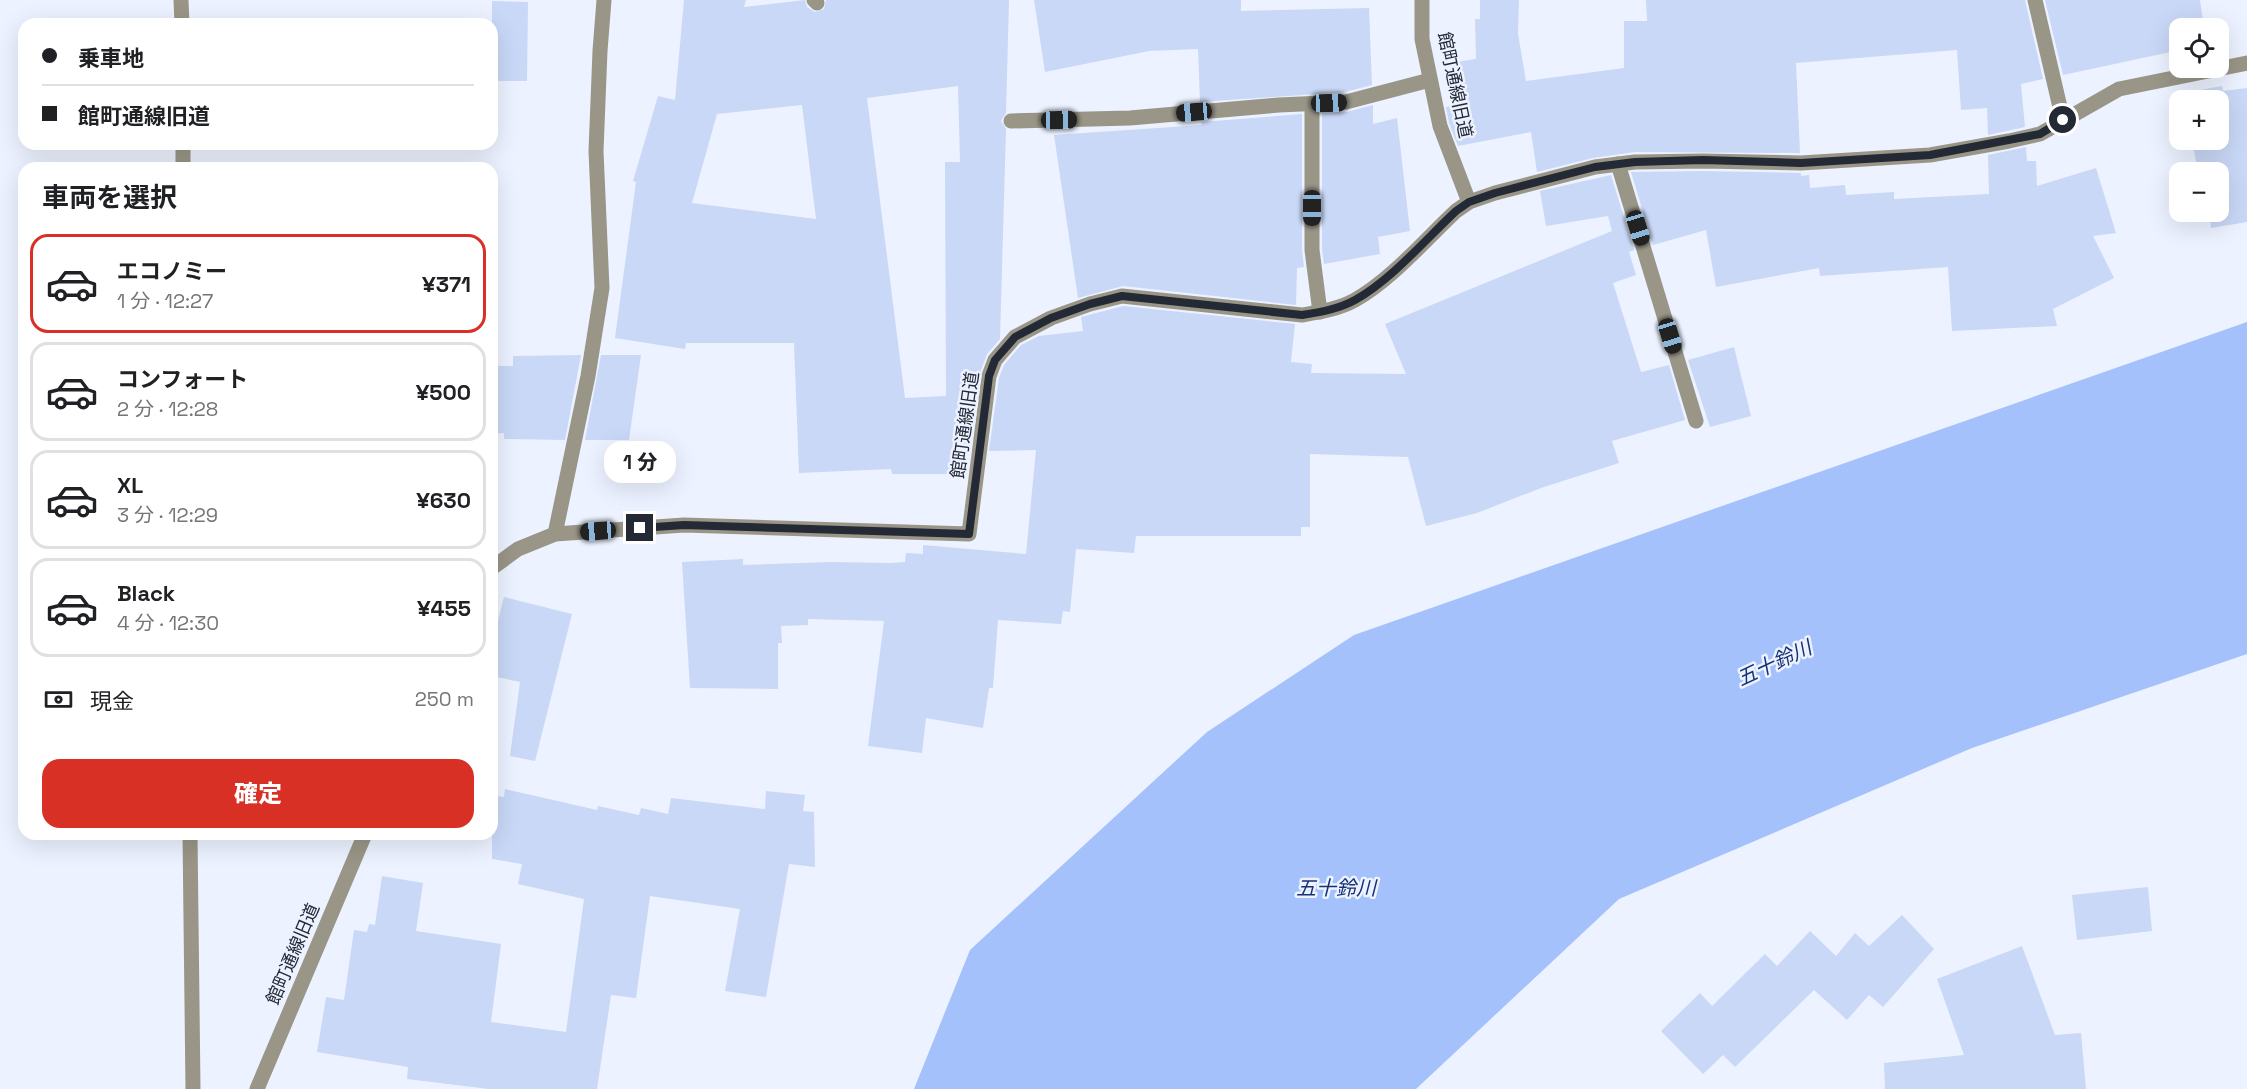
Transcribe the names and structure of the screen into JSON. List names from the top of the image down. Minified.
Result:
{"streets":{"street":["館町通線旧道"]},"water":["五十鈴川"],"page":{"map_buttons":["+","−"],"banner":["乗車地","館町通線旧道"],"heading":"車両を選択","list":[{"name":"エコノミー","note":"1 分 · 12:27","value":"¥371"},{"name":"コンフォート","note":"2 分 · 12:28","value":"¥500"},{"name":"XL","note":"3 分 · 12:29","value":"¥630"},{"name":"Black","note":"4 分 · 12:30","value":"¥455"}],"bubble":"1 分","pay":["現金","250 m"],"buttons":"確定"}}
